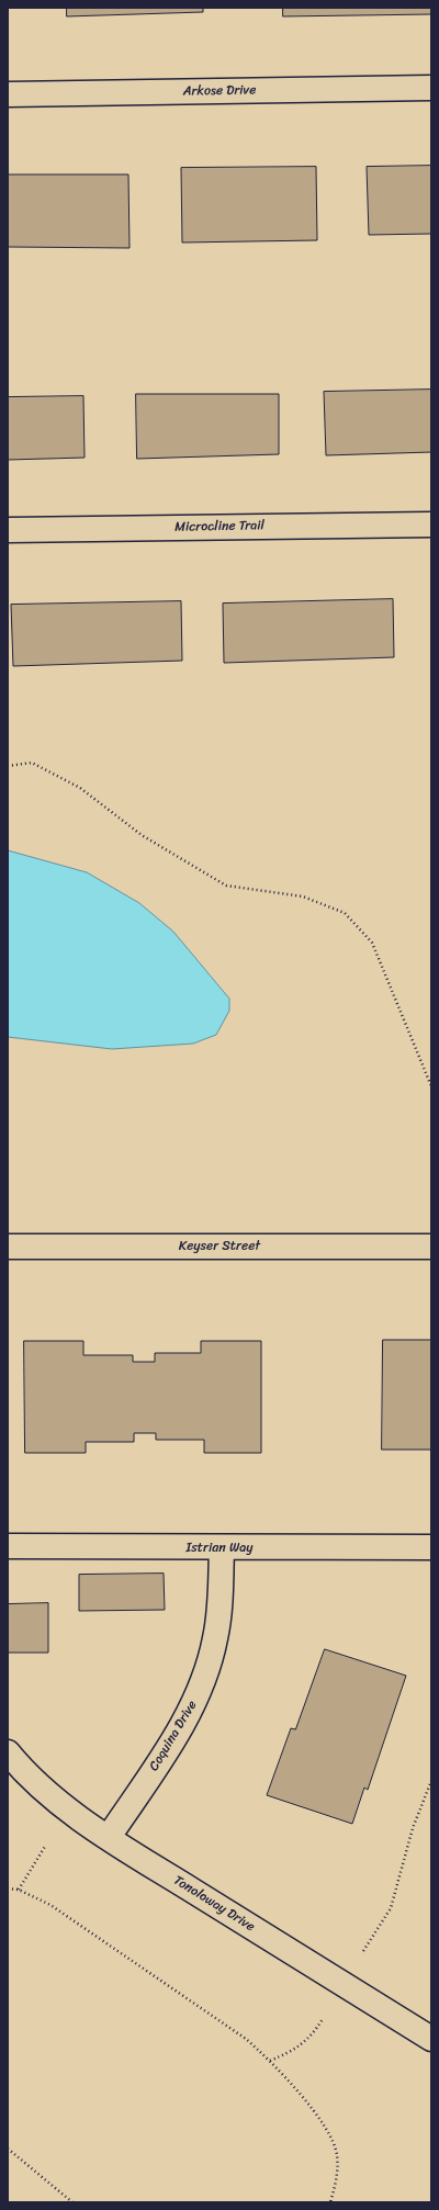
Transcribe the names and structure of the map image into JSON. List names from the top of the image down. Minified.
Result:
{"streets":{"street":["Arkose Drive","Microcline Trail","Keyser Street","Istrian Way","Coquina Drive","Tonoloway Drive"]},"crossings":[["Istrian Way","Coquina Drive"],["Coquina Drive","Tonoloway Drive"]]}
